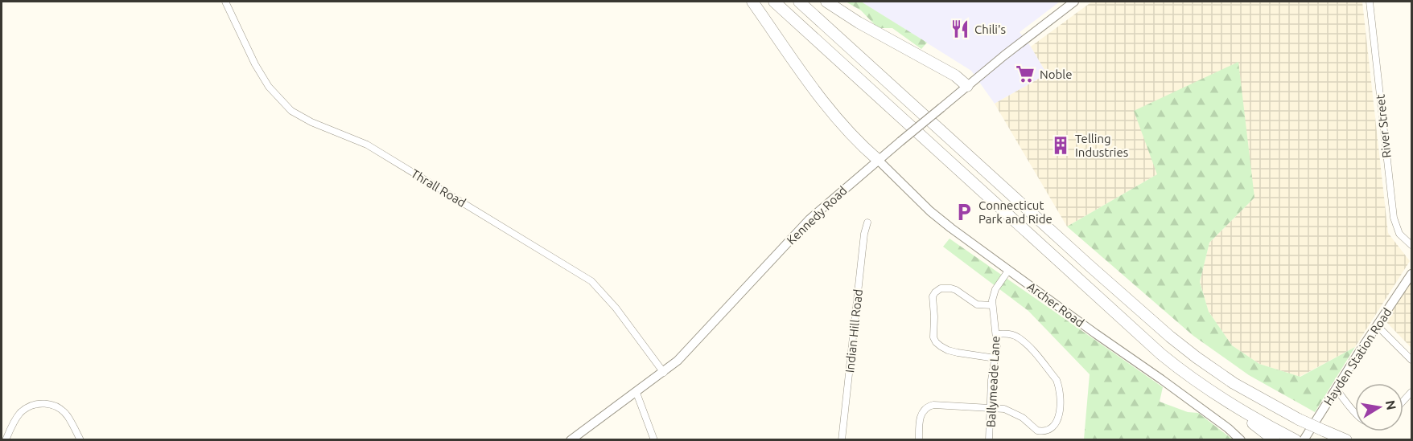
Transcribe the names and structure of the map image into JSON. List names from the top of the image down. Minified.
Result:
{"streets":{"street":["River Street","Thrall Road","Kennedy Road","Archer Road","Indian Hill Road","Hayden Station Road","Ballymeade Lane"]},"crossings":[["Thrall Road","Kennedy Road"],["Kennedy Road","Archer Road"],["Archer Road","Ballymeade Lane"]],"places":{"restaurant":["Chili's"],"supermarket":["Noble"],"building":["Telling Industries"],"parking":["Connecticut Park and Ride"]},"north":"right"}
